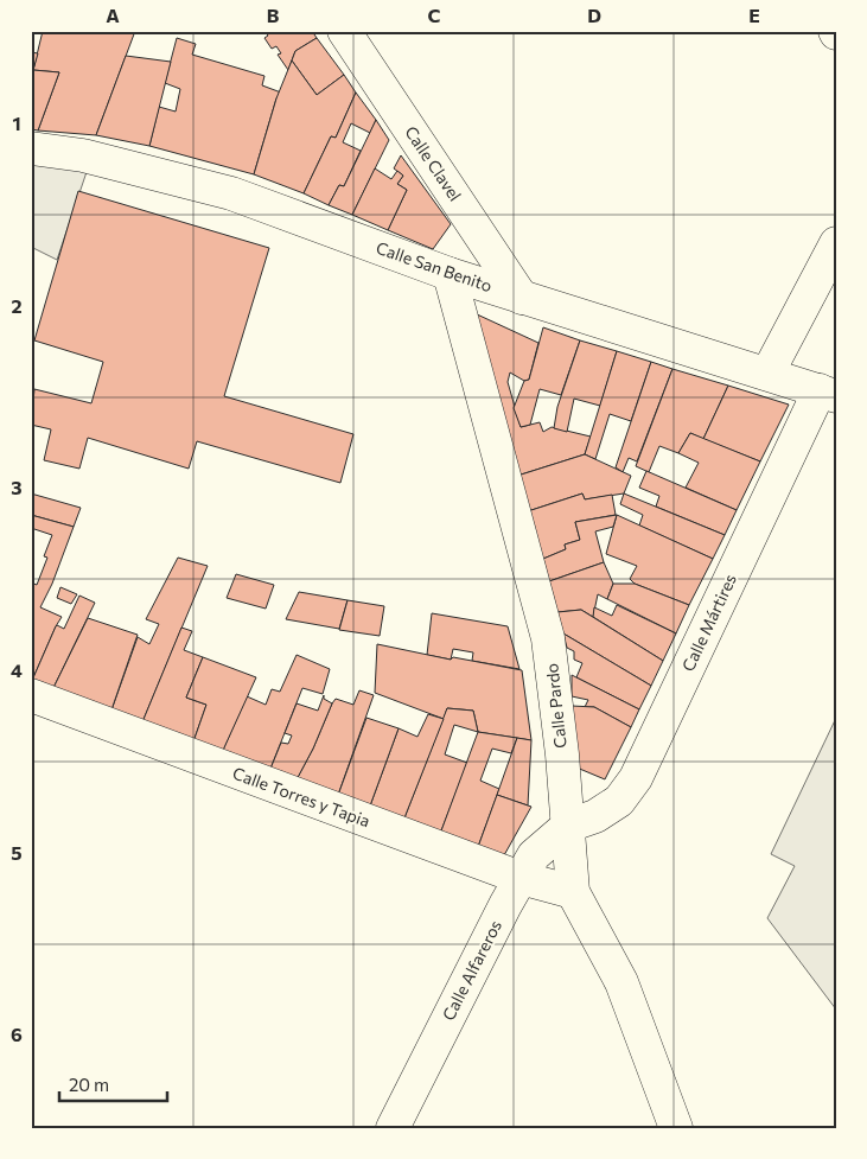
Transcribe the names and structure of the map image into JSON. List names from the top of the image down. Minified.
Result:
{"streets":{"street":["Calle Clavel","Calle San Benito","Calle Mártires","Calle Pardo","Calle Torres y Tapia","Calle Alfareros"]},"crossings":[["Calle Clavel","Calle San Benito"],["Calle San Benito","Calle Mártires"],["Calle San Benito","Calle Pardo"],["Calle Mártires","Calle Pardo"],["Calle Mártires","Calle Alfareros"],["Calle Pardo","Calle Torres y Tapia"],["Calle Pardo","Calle Alfareros"],["Calle Torres y Tapia","Calle Alfareros"]],"scale_bar":"20 m","grid":{"columns":["A","B","C","D","E"],"rows":["1","2","3","4","5","6"]}}
